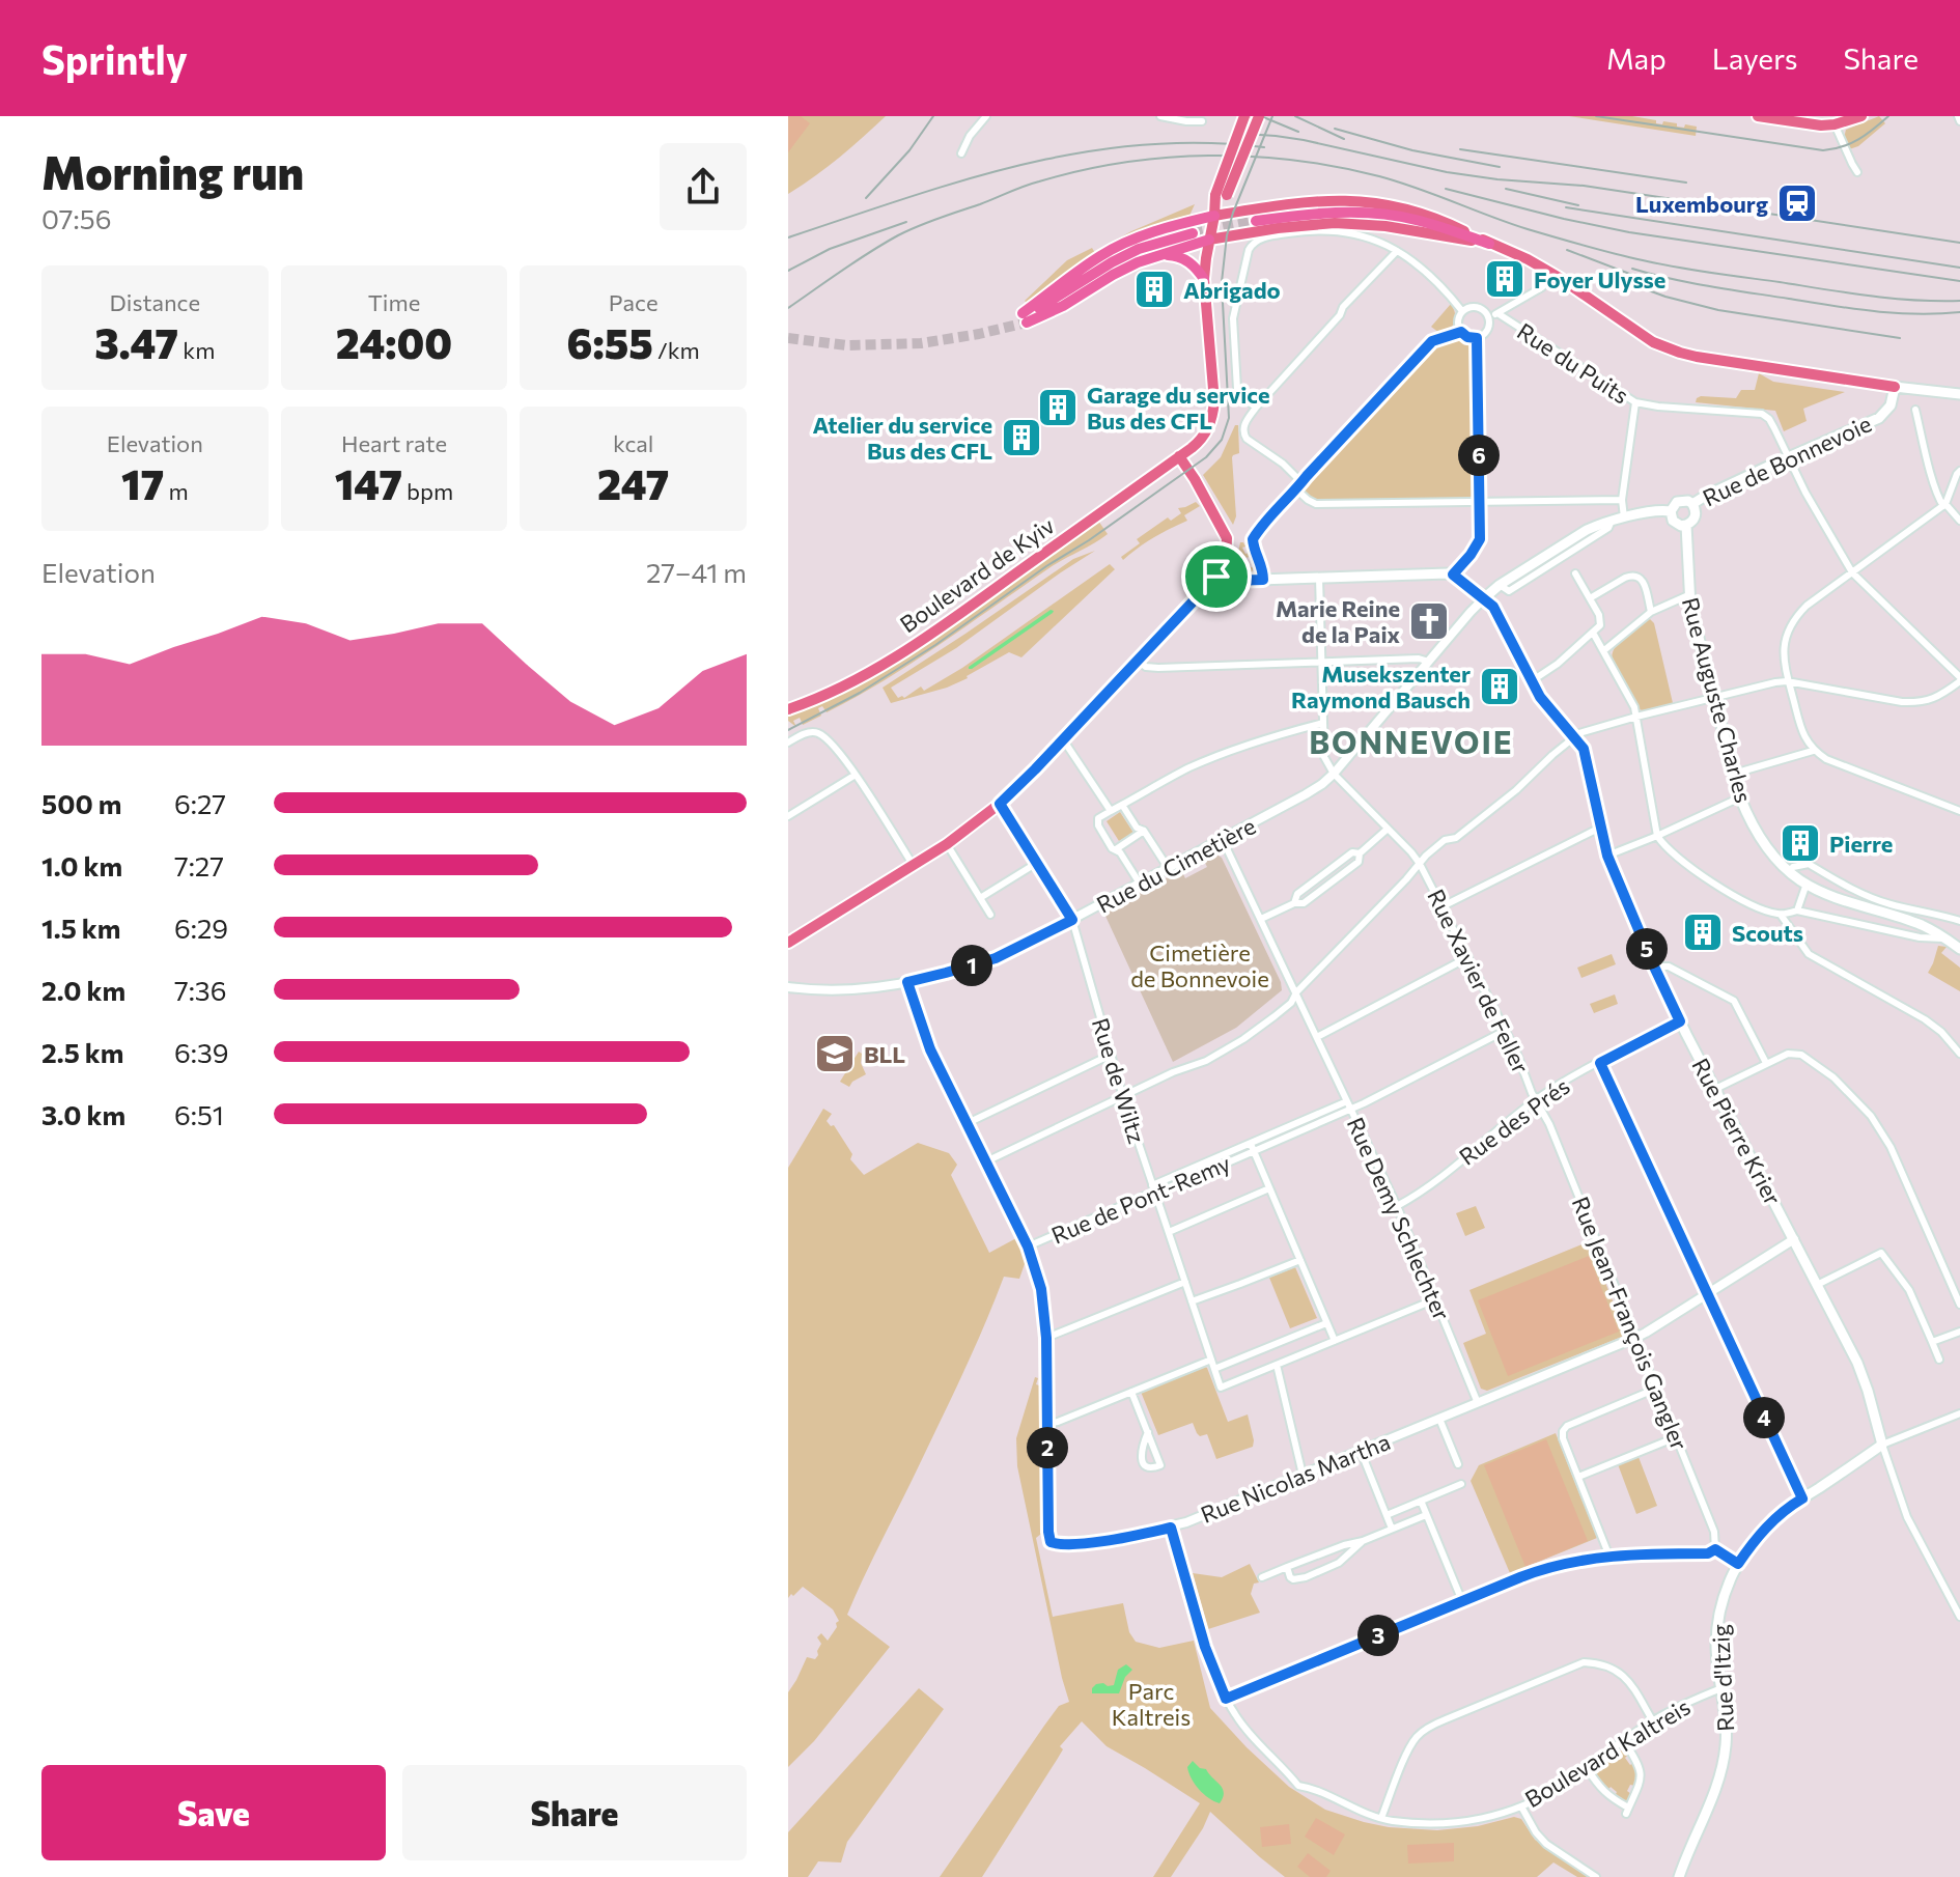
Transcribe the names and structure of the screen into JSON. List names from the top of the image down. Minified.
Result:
{"streets":{"main road":["Rue de Bonnevoie","Boulevard de Kyiv","Rue Auguste Charles","Rue Pierre Krier","Rue d'Itzig"],"street":["Rue du Puits","Rue du Cimetière","Rue Xavier de Feller","Rue de Wiltz","Rue des Prés","Rue de Pont-Remy","Rue Demy Schlechter","Rue Jean-François Gangler","Rue Nicolas Martha","Boulevard Kaltreis"]},"crossings":[["Rue du Puits","Rue de Bonnevoie"],["Rue de Bonnevoie","Rue Auguste Charles"],["Rue de Bonnevoie","Rue du Cimetière"],["Rue de Bonnevoie","Rue Pierre Krier"],["Rue du Cimetière","Rue Xavier de Feller"],["Rue du Cimetière","Rue de Wiltz"],["Rue du Cimetière","Rue Pierre Krier"],["Rue du Cimetière","Rue Demy Schlechter"],["Rue Xavier de Feller","Rue des Prés"],["Rue Xavier de Feller","Rue de Pont-Remy"],["Rue Xavier de Feller","Rue Jean-François Gangler"],["Rue de Wiltz","Rue de Pont-Remy"],["Rue des Prés","Rue Pierre Krier"],["Rue des Prés","Rue Demy Schlechter"],["Rue des Prés","Rue Jean-François Gangler"],["Rue Pierre Krier","Rue Nicolas Martha"],["Rue Pierre Krier","Rue d'Itzig"],["Rue de Pont-Remy","Rue Demy Schlechter"],["Rue Demy Schlechter","Rue Nicolas Martha"],["Rue Jean-François Gangler","Rue Nicolas Martha"],["Rue Nicolas Martha","Boulevard Kaltreis"],["Rue d'Itzig","Boulevard Kaltreis"]],"districts":["BONNEVOIE"],"parks":["Cimetière de Bonnevoie","Parc Kaltreis"],"places":{"station":["Luxembourg"],"building":["Foyer Ulysse","Abrigado","Garage du service Bus des CFL","Atelier du service Bus des CFL","Musekszenter Raymond Bausch","Pierre","Scouts"],"church":["Marie Reine de la Paix"],"school or university":["BLL"]},"page":{"header":"Sprintly","nav":["Map","Layers","Share"],"heading":["Morning run","07:56"],"stats":[["Distance","3.47 km"],["Time","24:00"],["Pace","6:55 /km"],["Elevation","17 m"],["Heart rate","147 bpm"],["kcal","247"]],"pins":["6","5","1","4","2","3"],"chart":["Elevation","27–41 m"],"list":[{"name":"500 m","note":"6:27"},{"name":"1.0 km","note":"7:27"},{"name":"1.5 km","note":"6:29"},{"name":"2.0 km","note":"7:36"},{"name":"2.5 km","note":"6:39"},{"name":"3.0 km","note":"6:51"}],"buttons":["Save","Share"]}}
